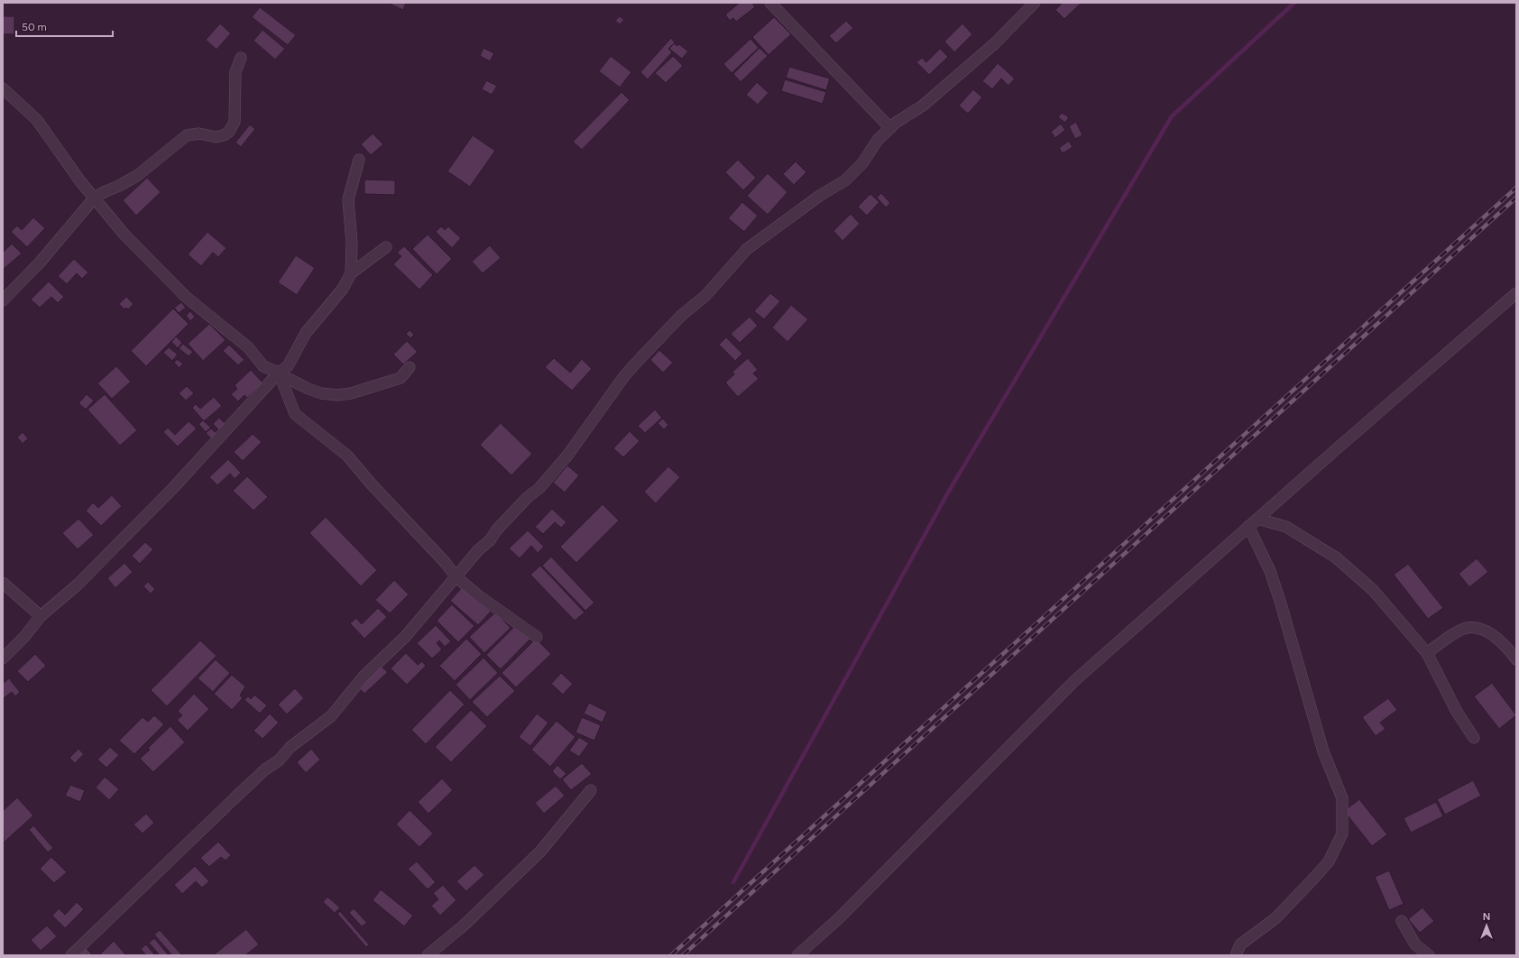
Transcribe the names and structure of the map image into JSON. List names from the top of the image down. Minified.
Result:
{"scale_bar":"50 m","north":"top"}
